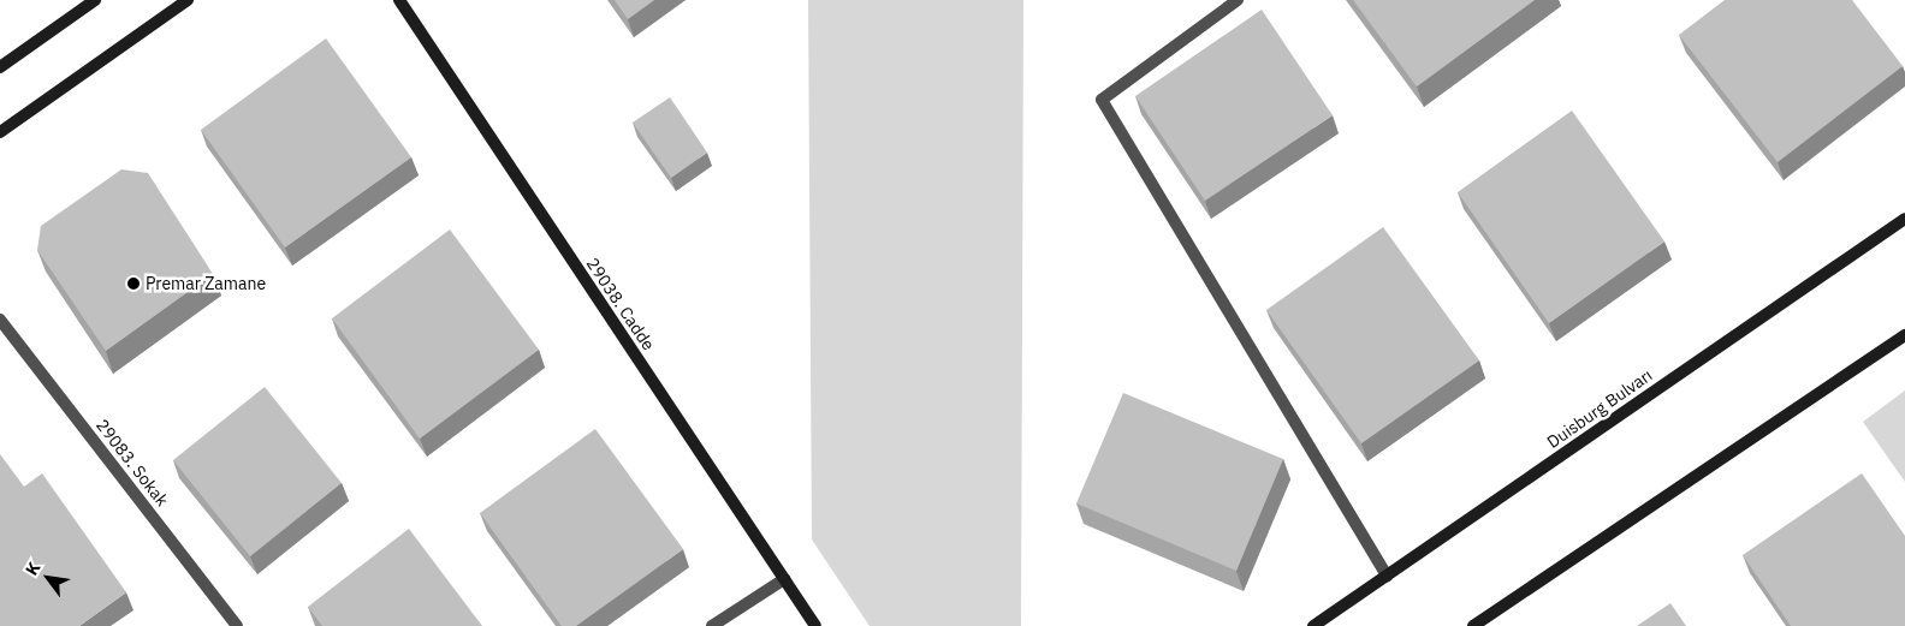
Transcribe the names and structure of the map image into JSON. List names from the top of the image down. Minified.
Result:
{"streets":{"main road":["29038. Cadde","Duisburg Bulvarı"],"street":["29083. Sokak"]},"places":["Premar Zamane"],"north":"top left"}
